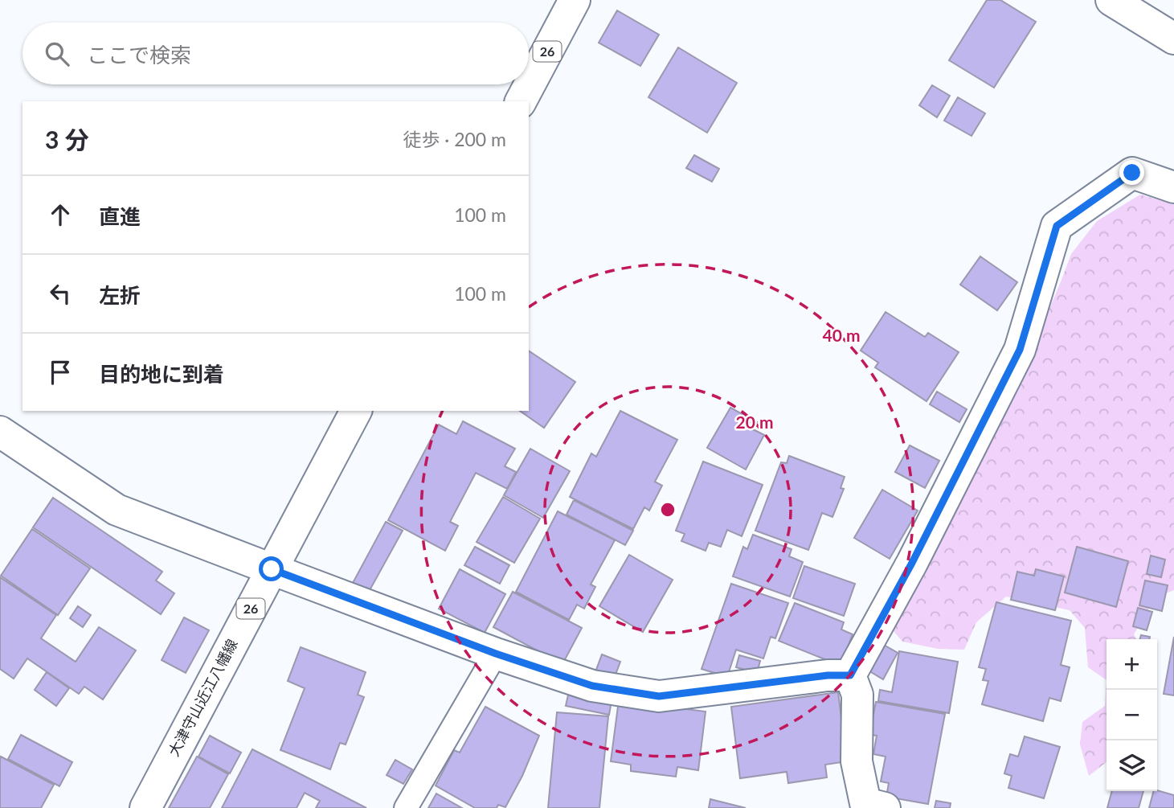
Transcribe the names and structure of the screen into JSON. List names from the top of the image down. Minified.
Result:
{"streets":{"street":["26","大津守山近江八幡線"]},"page":{"search":"ここで検索","heading":["3 分","徒歩 · 200 m"],"list":[["直進","100 m"],["左折","100 m"],"目的地に到着"],"map_buttons":["+","−"]},"rings":["40 m","20 m"]}
